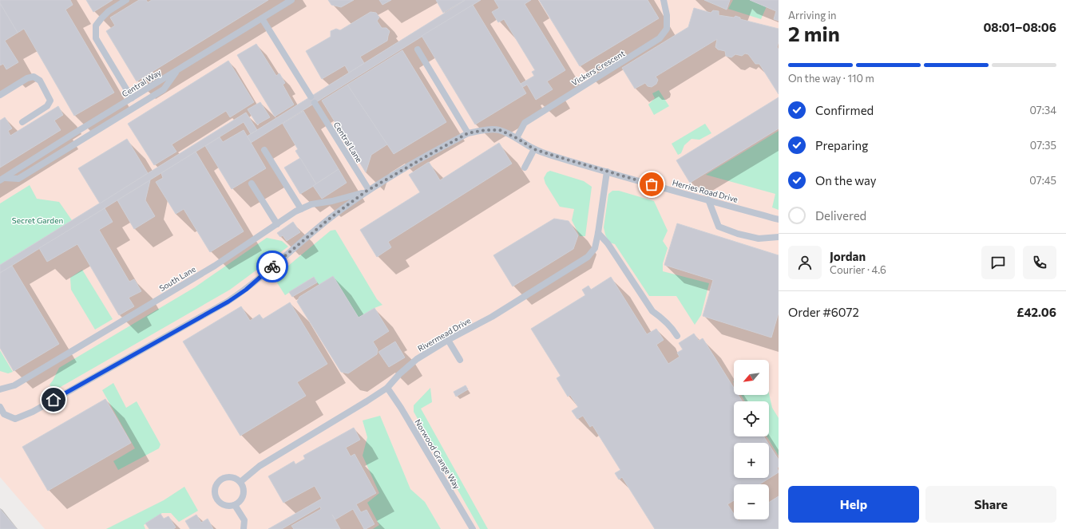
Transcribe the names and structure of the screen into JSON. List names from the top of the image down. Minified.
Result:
{"streets":{"lane":["Vickers Crescent","Central Way","Central Lane","Herries Road Drive","South Lane","Rivermead Drive","Norwood Grange Way"]},"crossings":[["Vickers Crescent","Herries Road Drive"],["Central Lane","Herries Road Drive"],["Central Lane","South Lane"],["Herries Road Drive","South Lane"],["Herries Road Drive","Rivermead Drive"],["Rivermead Drive","Norwood Grange Way"]],"parks":["Secret Garden"],"north":"bottom left","page":{"heading":["2 min","Arriving in","08:01–08:06"],"panel":["Jordan","Courier · 4.6","Order #6072","£42.06"],"bar":"On the way · 110 m","list":[["Confirmed","07:34"],["Preparing","07:35"],["On the way","07:45"],"Delivered"],"map_buttons":["+","−"],"buttons":["Help","Share"]}}
